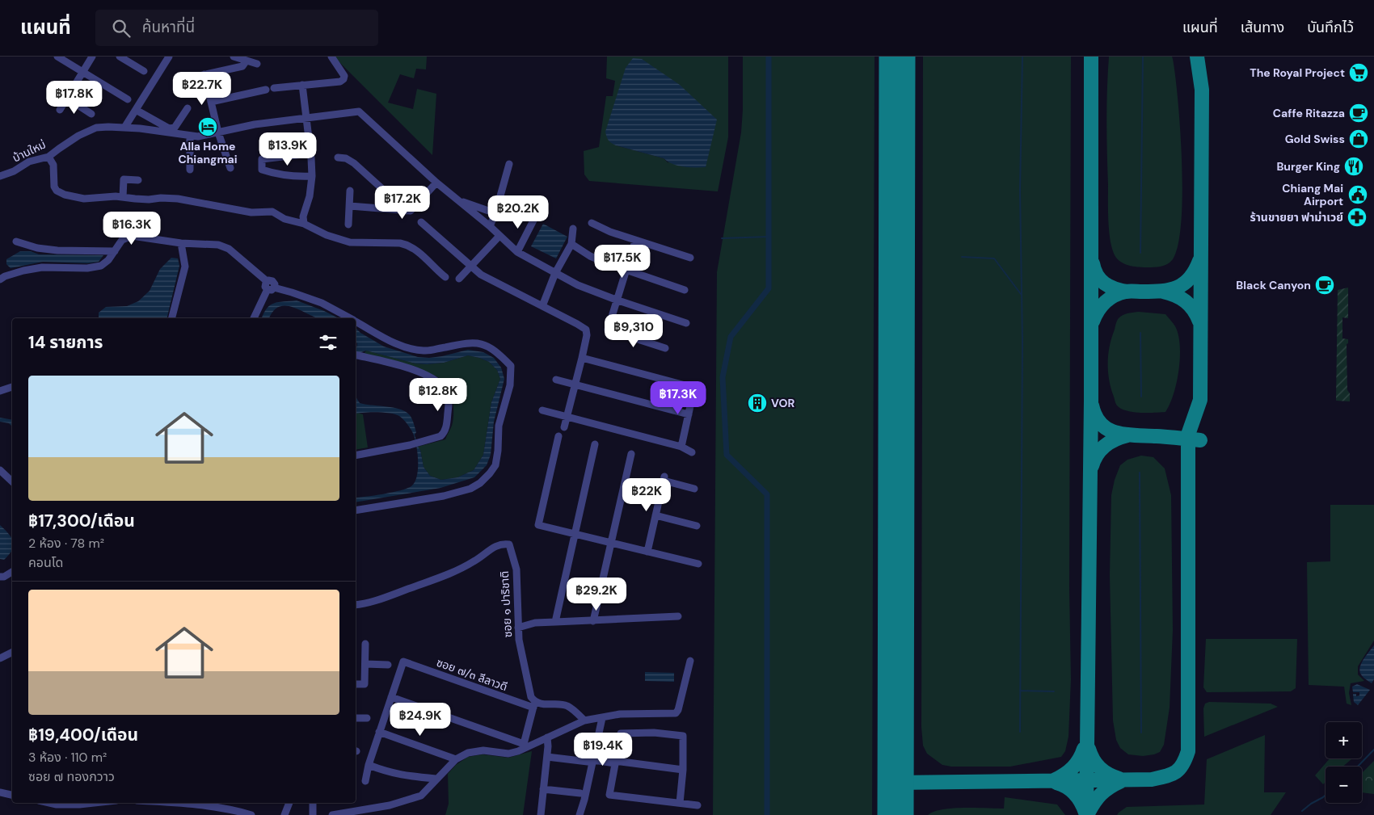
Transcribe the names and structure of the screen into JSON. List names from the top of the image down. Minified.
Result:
{"streets":{"street":["บ้านใหม่","ซอย ๑ ปาริชาติ","ซอย ๗/๓ ลีลาวดี"]},"crossings":[["ซอย ๑ ปาริชาติ","ซอย ๗/๓ ลีลาวดี"]],"places":{"supermarket":["The Royal Project"],"cafe":["Caffe Ritazza","Black Canyon"],"hotel":["Alla Home Chiangmai"],"shop":["Gold Swiss"],"restaurant":["Burger King"],"public building":["Chiang Mai Airport"],"pharmacy":["ร้านขายยา ฟาม่าเวย์"],"building":["VOR"]},"page":{"header":"แผนที่","search":"ค้นหาที่นี่","nav":["แผนที่","เส้นทาง","บันทึกไว้"],"price":["฿22.7K","฿17.8K","฿13.9K","฿17.2K","฿20.2K","฿16.3K","฿17.5K","฿9,310","฿12.8K","฿17.3K","฿22K","฿29.2K","฿24.9K","฿19.4K"],"heading":"14 รายการ","list":[{"name":"฿17,300/เดือน","note":"2 ห้อง · 78 m² · คอนโด"},{"name":"฿19,400/เดือน","note":"3 ห้อง · 110 m² · ซอย ๗ ทองกวาว"}],"map_buttons":["+","−"]}}
